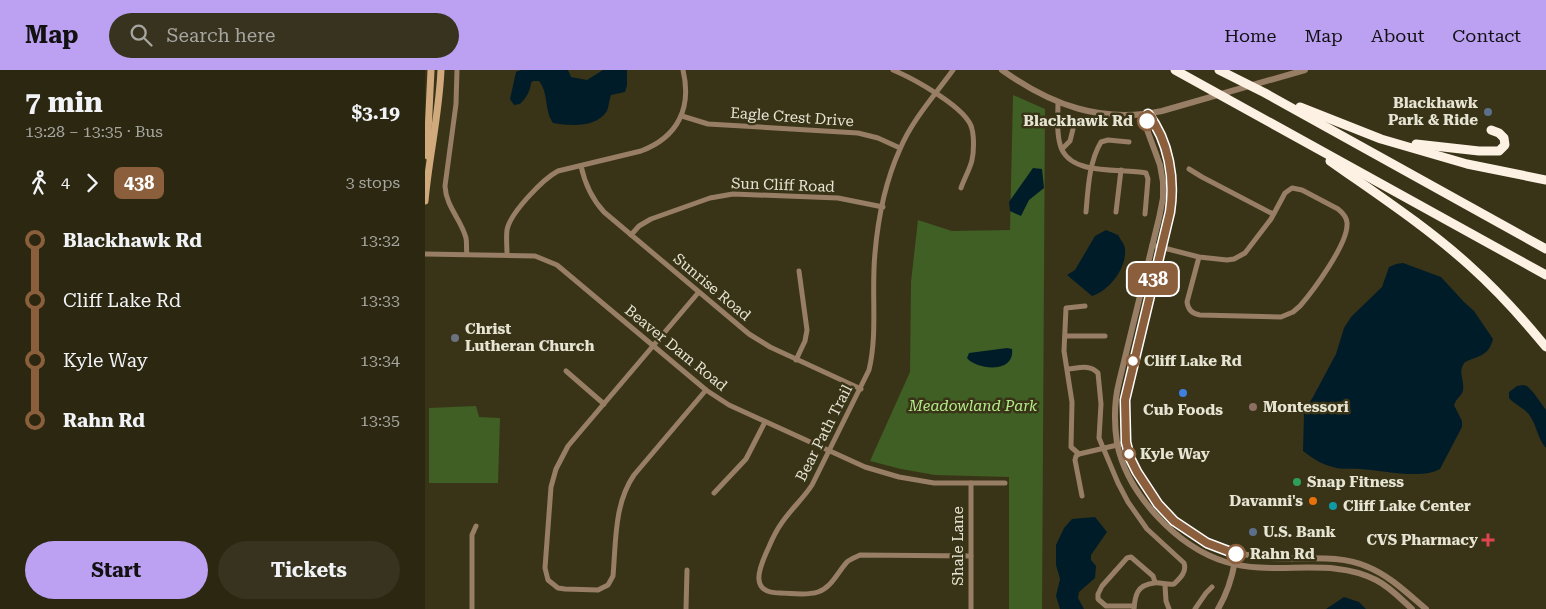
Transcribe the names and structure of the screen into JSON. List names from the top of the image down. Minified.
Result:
{"streets":{"street":["Eagle Crest Drive","Sun Cliff Road","Sunrise Road","Beaver Dam Road","Bear Path Trail","Shale Lane"]},"crossings":[["Eagle Crest Drive","Bear Path Trail"],["Sun Cliff Road","Sunrise Road"],["Sun Cliff Road","Bear Path Trail"],["Sunrise Road","Bear Path Trail"],["Beaver Dam Road","Bear Path Trail"],["Beaver Dam Road","Shale Lane"],["Bear Path Trail","Shale Lane"]],"parks":["Meadowland Park"],"places":{"other":["Blackhawk Park & Ride","Blackhawk Rd","Christ Lutheran Church","Cliff Lake Rd","Cub Foods","Montessori","Kyle Way","Snap Fitness","Davanni's","Cliff Lake Center","U.S. Bank","Rahn Rd"],"health":["CVS Pharmacy"]},"lines":["bus line 438"],"page":{"header":"Map","search":"Search here","nav":["Home","Map","About","Contact"],"heading":["7 min","13:28 – 13:35 · Bus","$3.19"],"on_map":"438","legs":["4","438","3 stops"],"list":[{"name":"Blackhawk Rd","value":"13:32"},{"name":"Cliff Lake Rd","value":"13:33"},{"name":"Kyle Way","value":"13:34"},{"name":"Rahn Rd","value":"13:35"}],"buttons":["Start","Tickets"]}}
